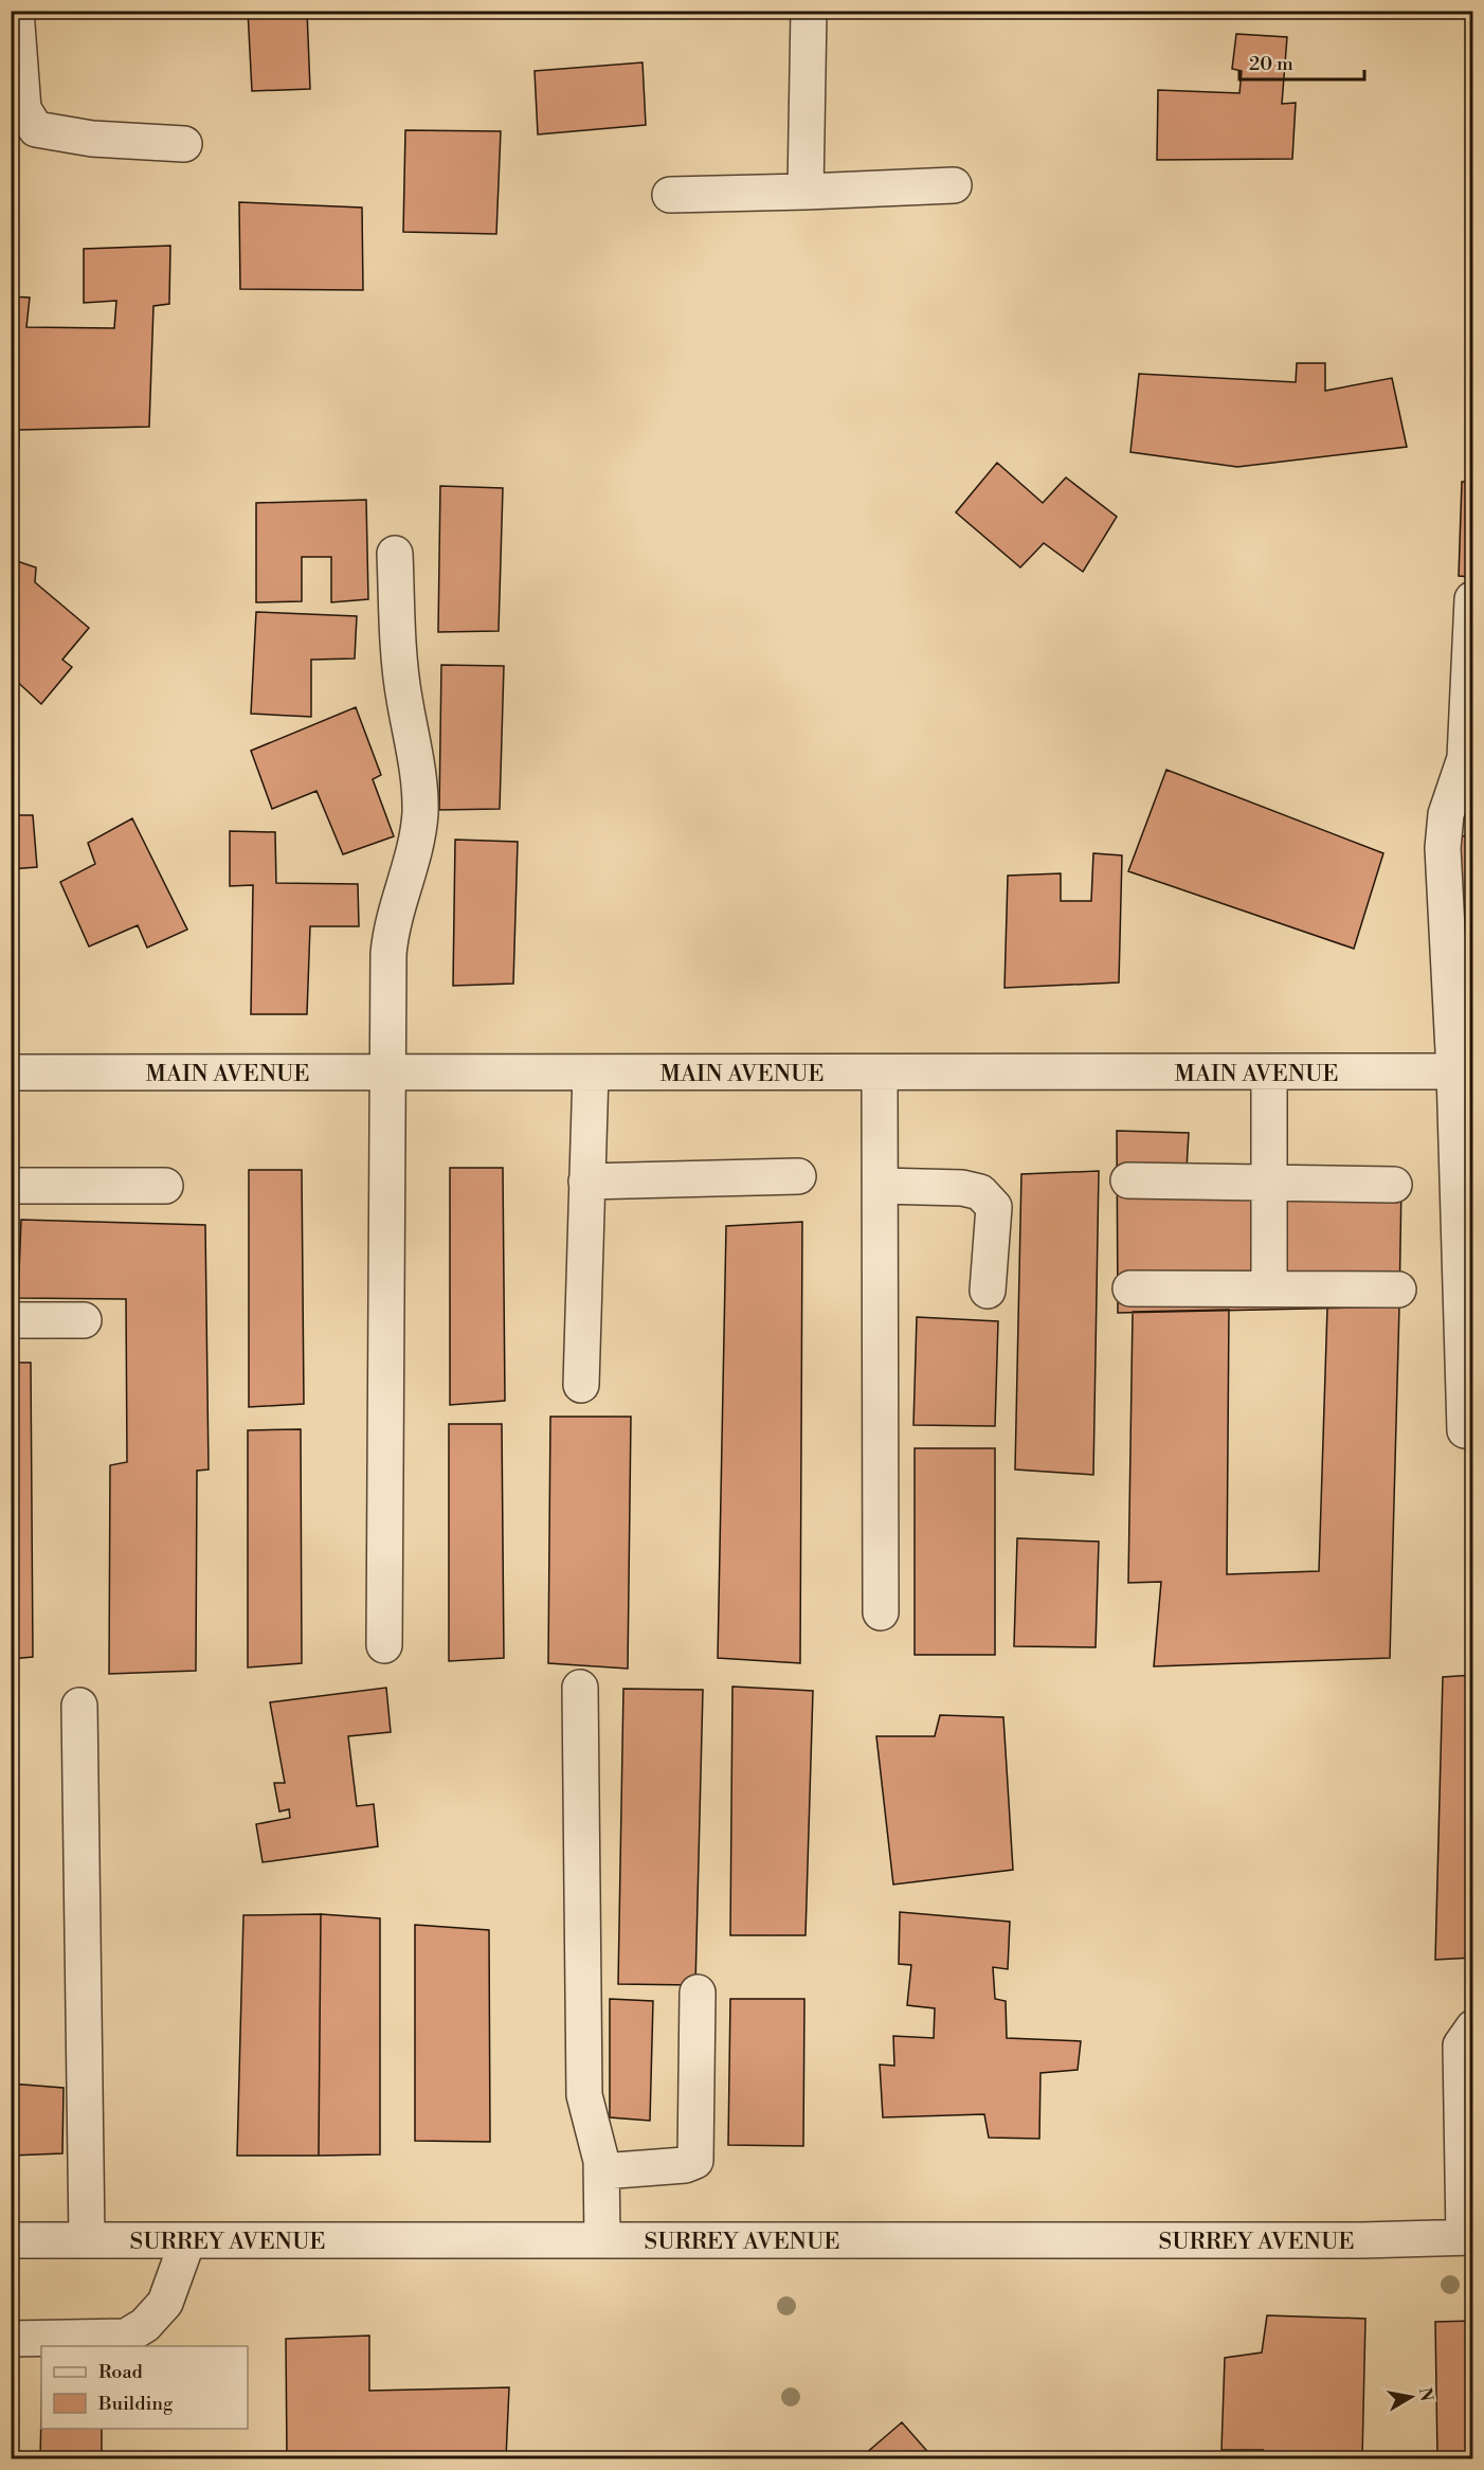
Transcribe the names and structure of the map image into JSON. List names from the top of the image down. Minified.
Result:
{"streets":{"street":["MAIN AVENUE","SURREY AVENUE"]},"legend":["Road","Building"],"scale_bar":"20 m","north":"right"}
